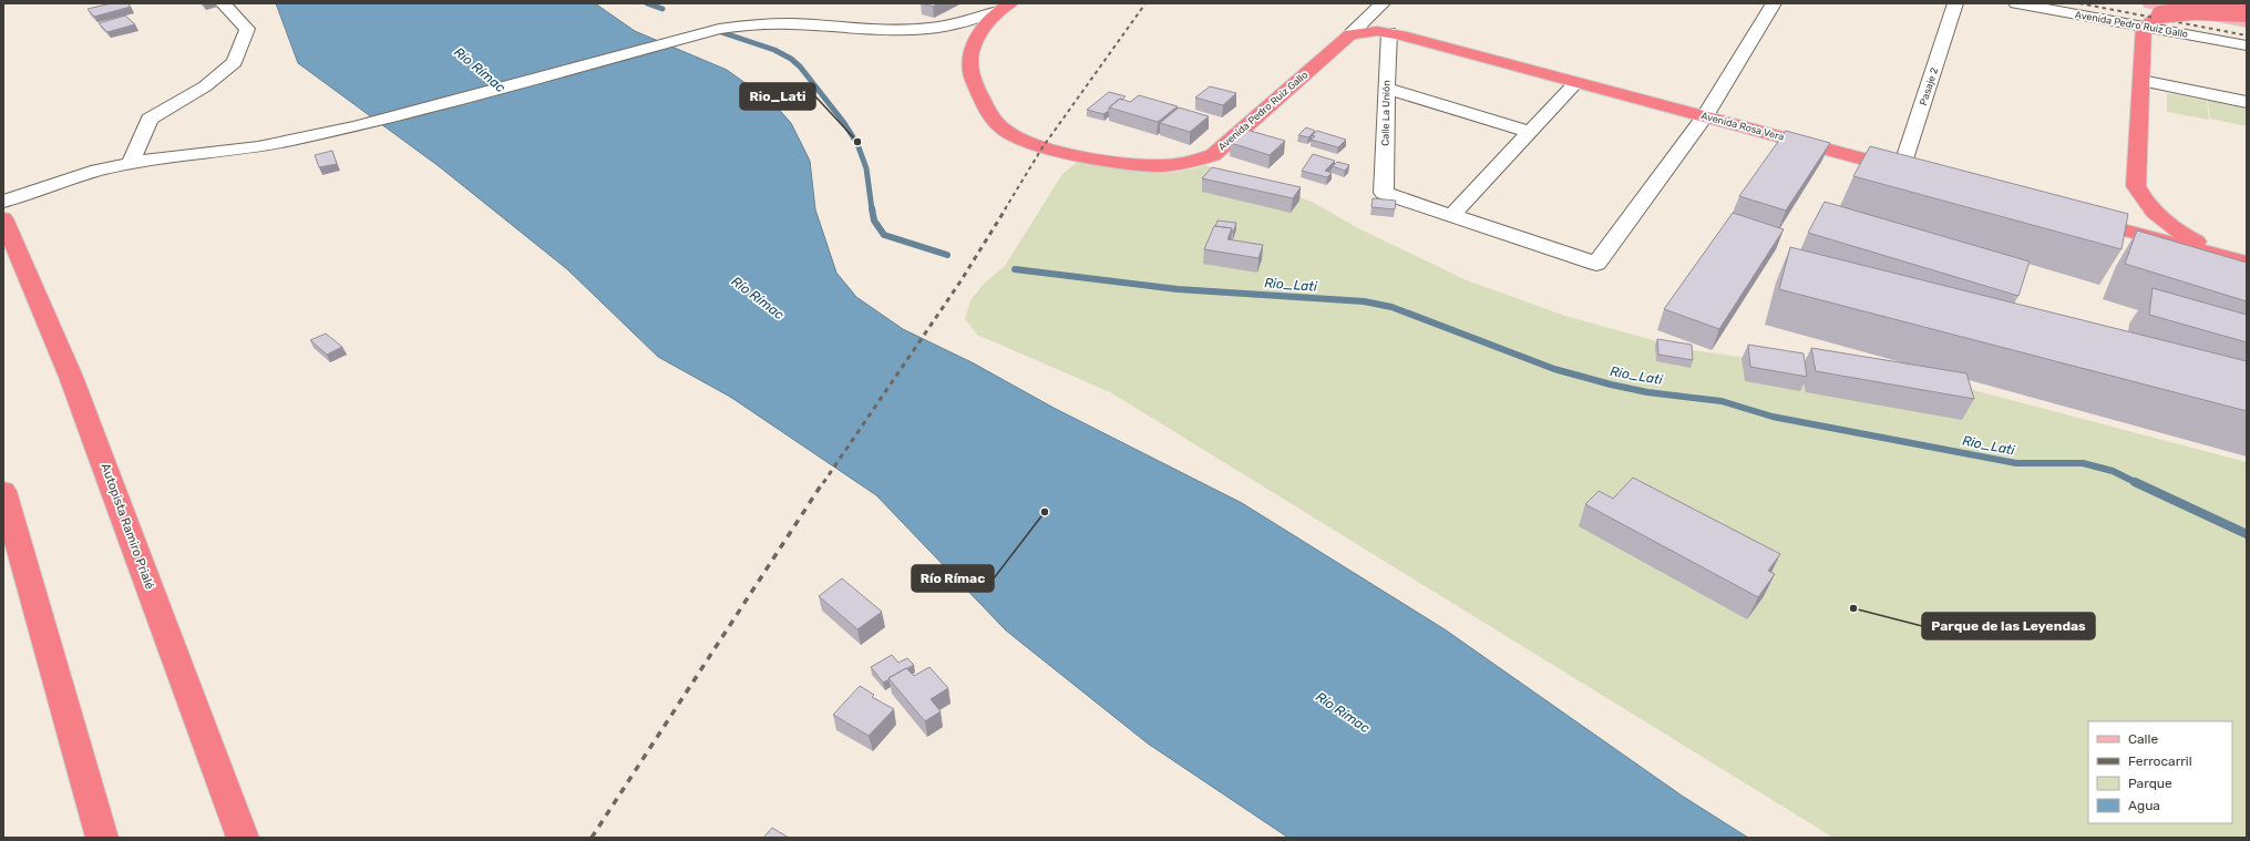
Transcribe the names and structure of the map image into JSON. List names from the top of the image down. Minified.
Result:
{"streets":{"highway":["Avenida Pedro Ruiz Gallo","Avenida Rosa Vera","Autopista Ramiro Prialé"],"street":["Pasaje 2","Calle La Unión"]},"crossings":[["Avenida Pedro Ruiz Gallo","Avenida Rosa Vera"],["Pasaje 2","Avenida Rosa Vera"],["Calle La Unión","Avenida Rosa Vera"]],"water":["Río Rímac","Rio_Lati"],"places":["Rio_Lati","Río Rímac","Parque de las Leyendas"],"legend":["Calle","Ferrocarril","Parque","Agua"]}
